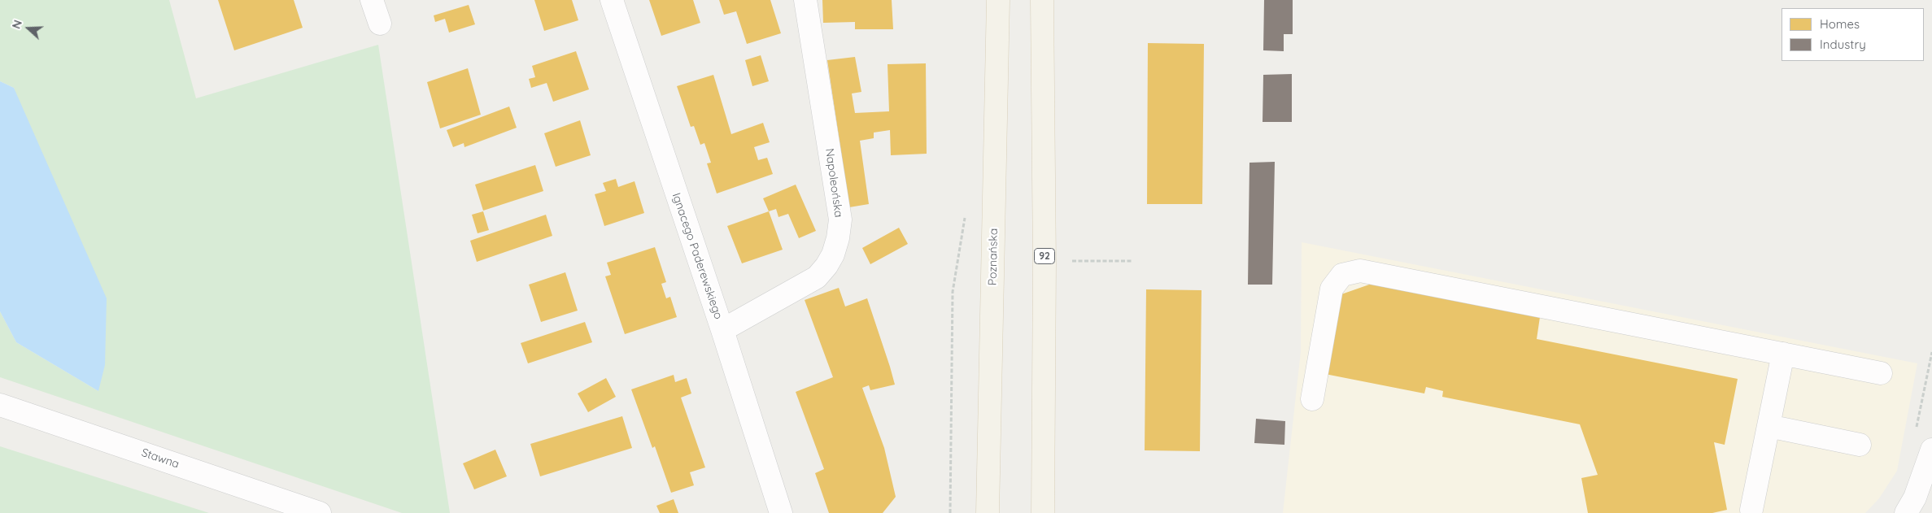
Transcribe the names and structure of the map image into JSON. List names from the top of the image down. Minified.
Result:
{"streets":{"main road":["92","Poznańska"],"street":["Napoleońska","Ignacego Paderewskiego","Stawna"]},"crossings":[["Napoleońska","Ignacego Paderewskiego"]],"legend":["Homes","Industry"],"north":"left"}
